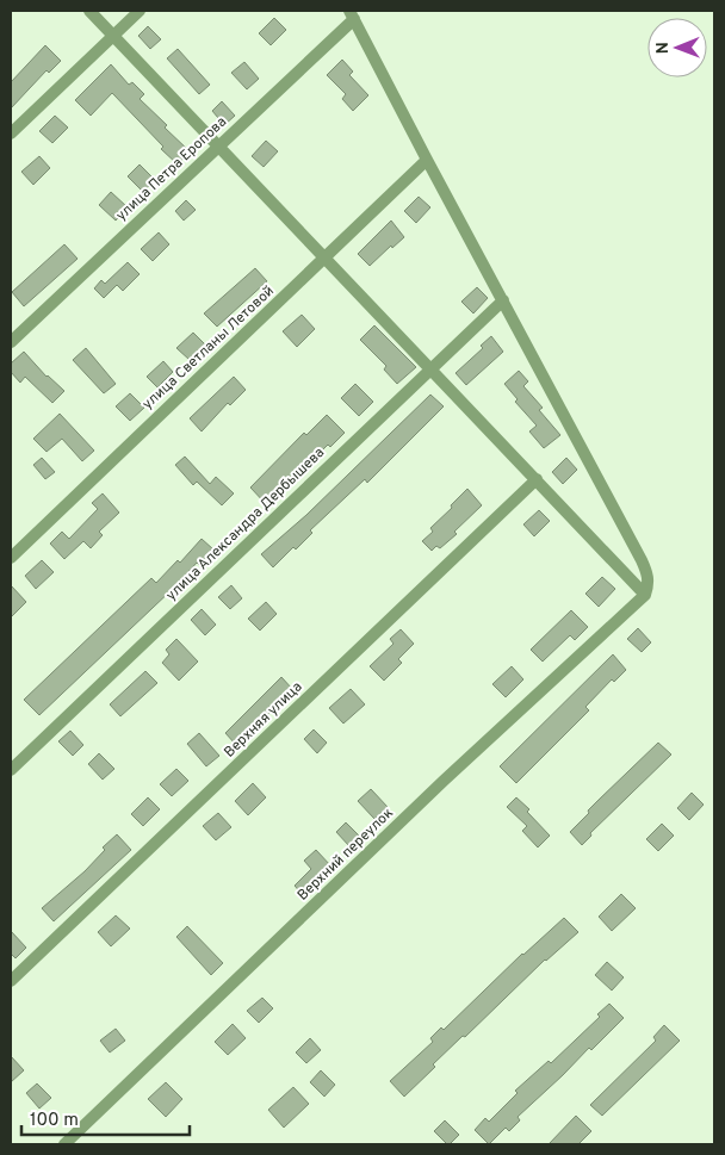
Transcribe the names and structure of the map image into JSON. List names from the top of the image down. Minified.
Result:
{"streets":{"street":["улица Петра Еропова","улица Светланы Летовой","улица Александра Дербышева","Верхняя улица","Верхний переулок"]},"scale_bar":"100 m","north":"left"}
